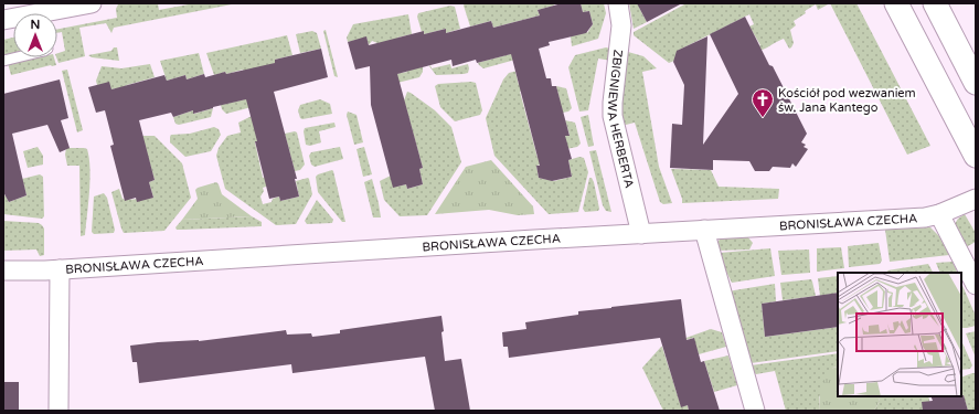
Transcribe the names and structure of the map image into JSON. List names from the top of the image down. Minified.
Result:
{"streets":{"street":["ZBIGNIEWA HERBERTA","BRONISŁAWA CZECHA"]},"crossings":[["ZBIGNIEWA HERBERTA","BRONISŁAWA CZECHA"]],"places":{"church":["Kościół pod wezwaniem św. Jana Kantego"]},"north":"top"}
